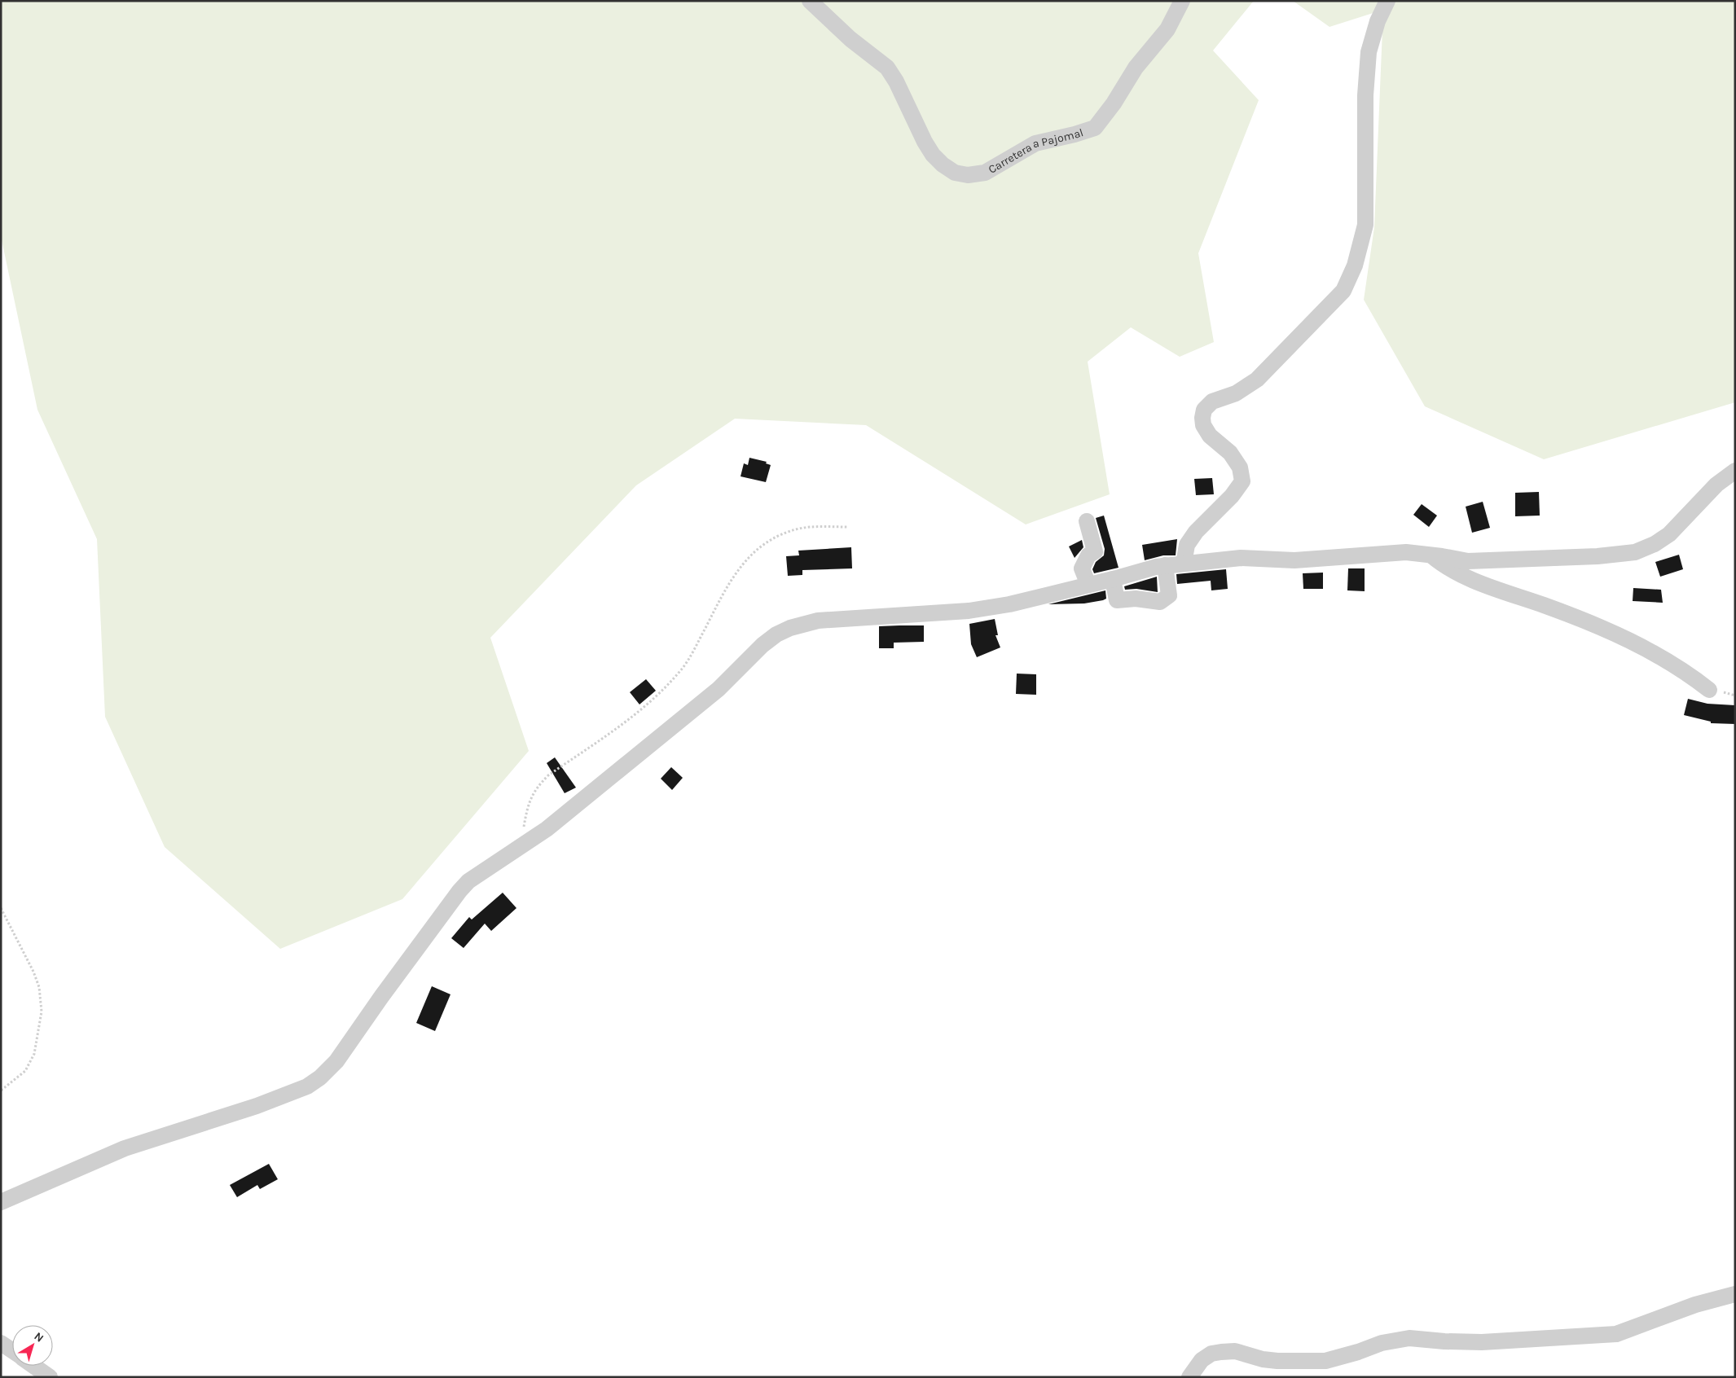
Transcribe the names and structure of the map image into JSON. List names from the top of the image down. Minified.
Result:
{"streets":{"street":["Carretera a Pajomal"]},"north":"top right"}
